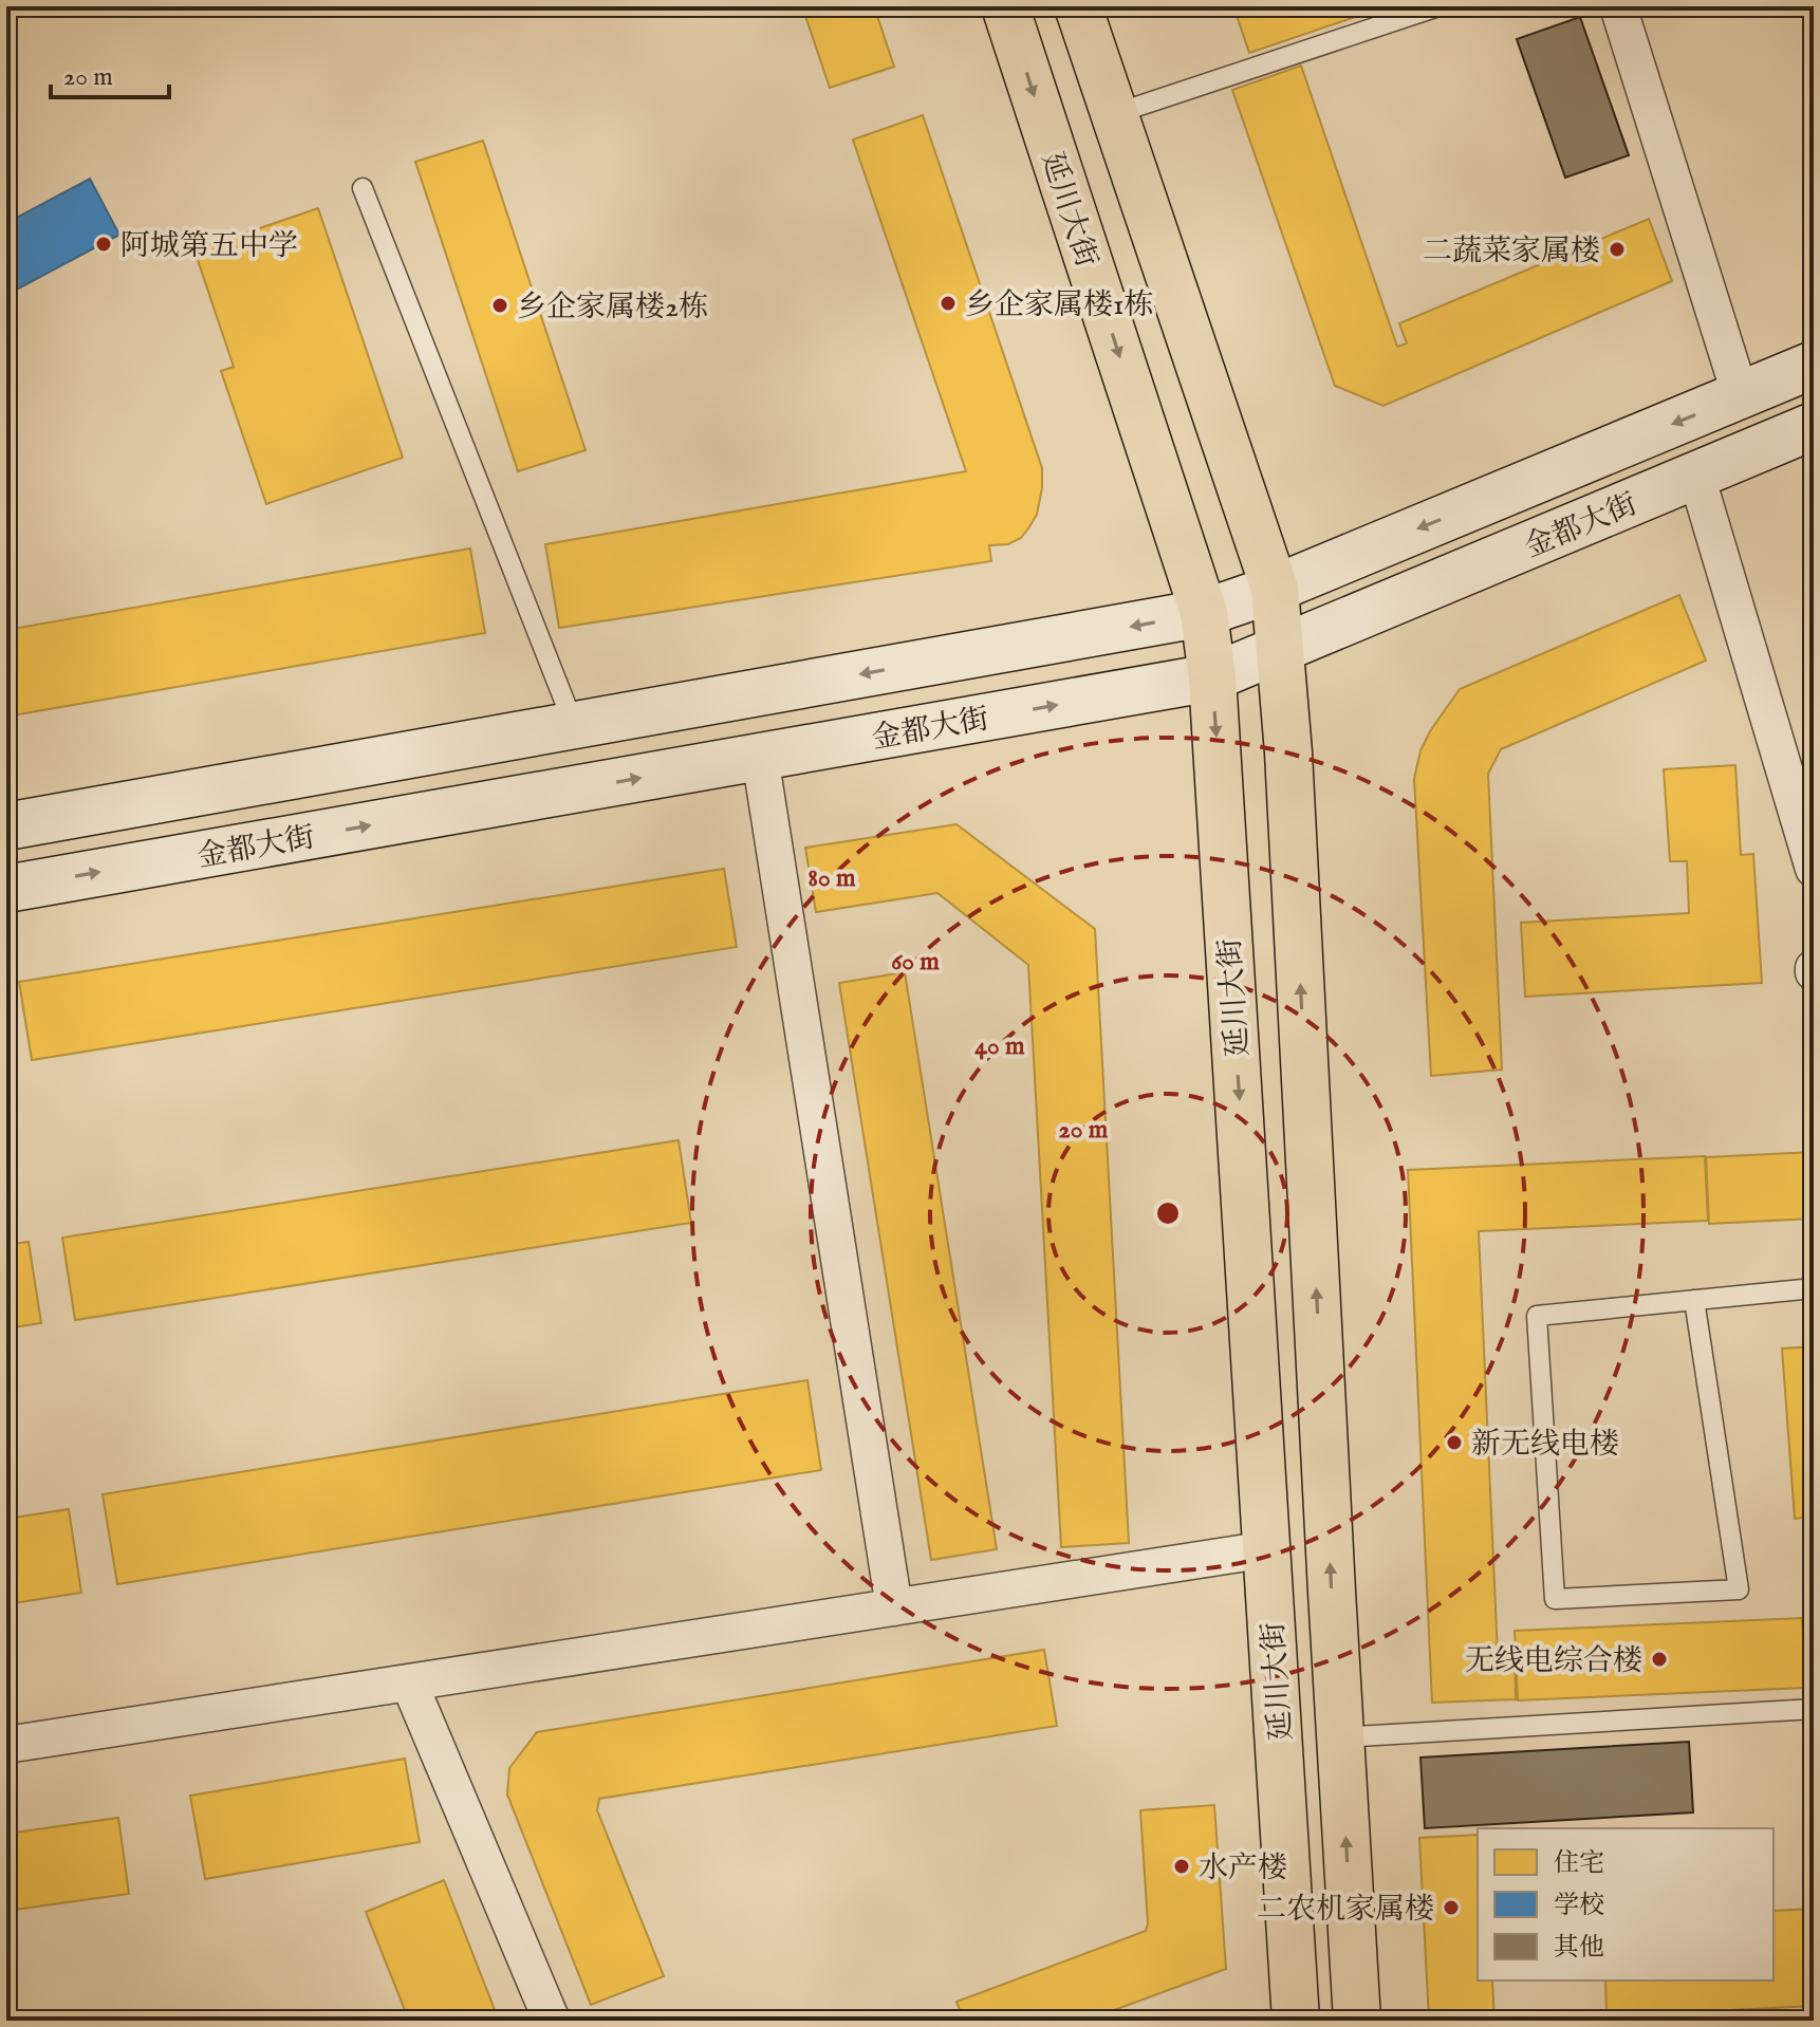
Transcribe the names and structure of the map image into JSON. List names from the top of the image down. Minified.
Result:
{"streets":{"main road":["延川大街","金都大街"]},"crossings":[["延川大街","金都大街"]],"places":["阿城第五中学","二蔬菜家属楼","乡企家属楼1栋","乡企家属楼2栋","新无线电楼","无线电综合楼","水产楼","二农机家属楼"],"legend":["住宅","学校","其他"],"scale_bar":"20 m","rings":["80 m","60 m","40 m","20 m"]}
